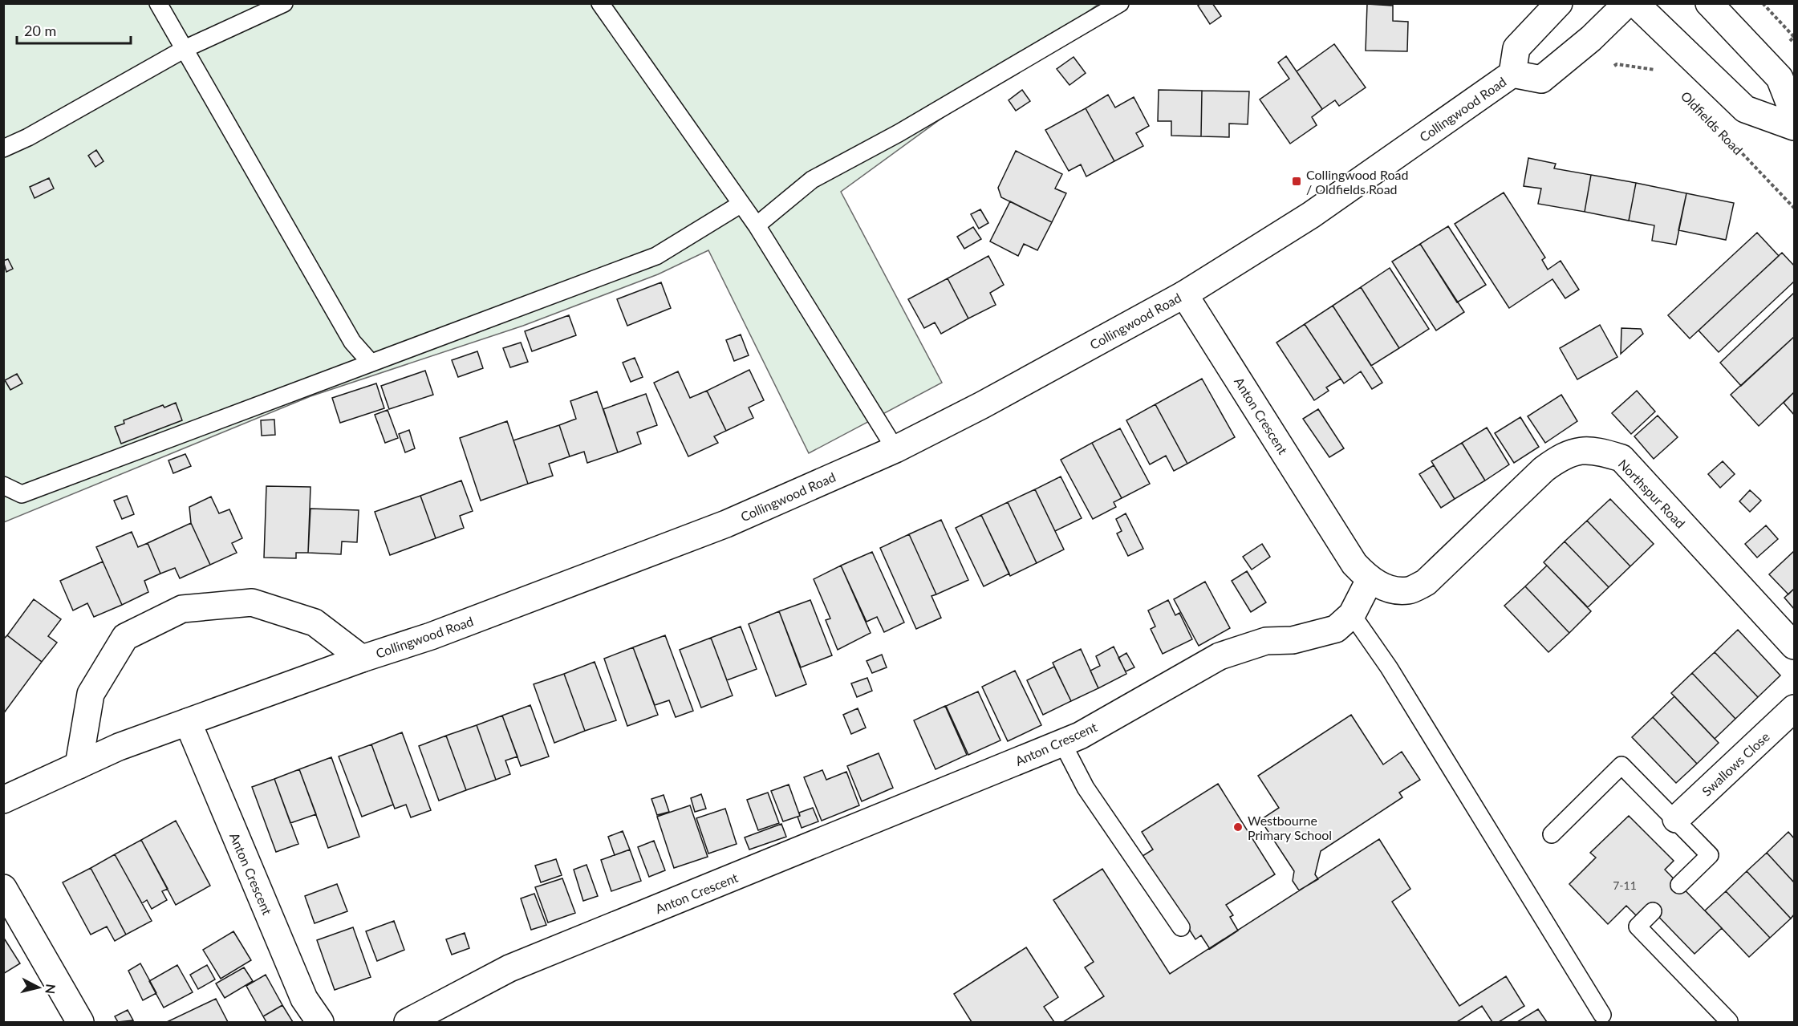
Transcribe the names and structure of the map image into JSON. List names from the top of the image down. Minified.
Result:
{"streets":{"main road":["Collingwood Road","Anton Crescent","Northspur Road","Swallows Close"],"path":["Oldfields Road"]},"crossings":[["Collingwood Road","Anton Crescent"],["Anton Crescent","Northspur Road"]],"places":{"transit":["Collingwood Road / Oldfields Road"],"other":["Westbourne Primary School"]},"house_numbers":["7-11"],"scale_bar":"20 m","north":"right"}
